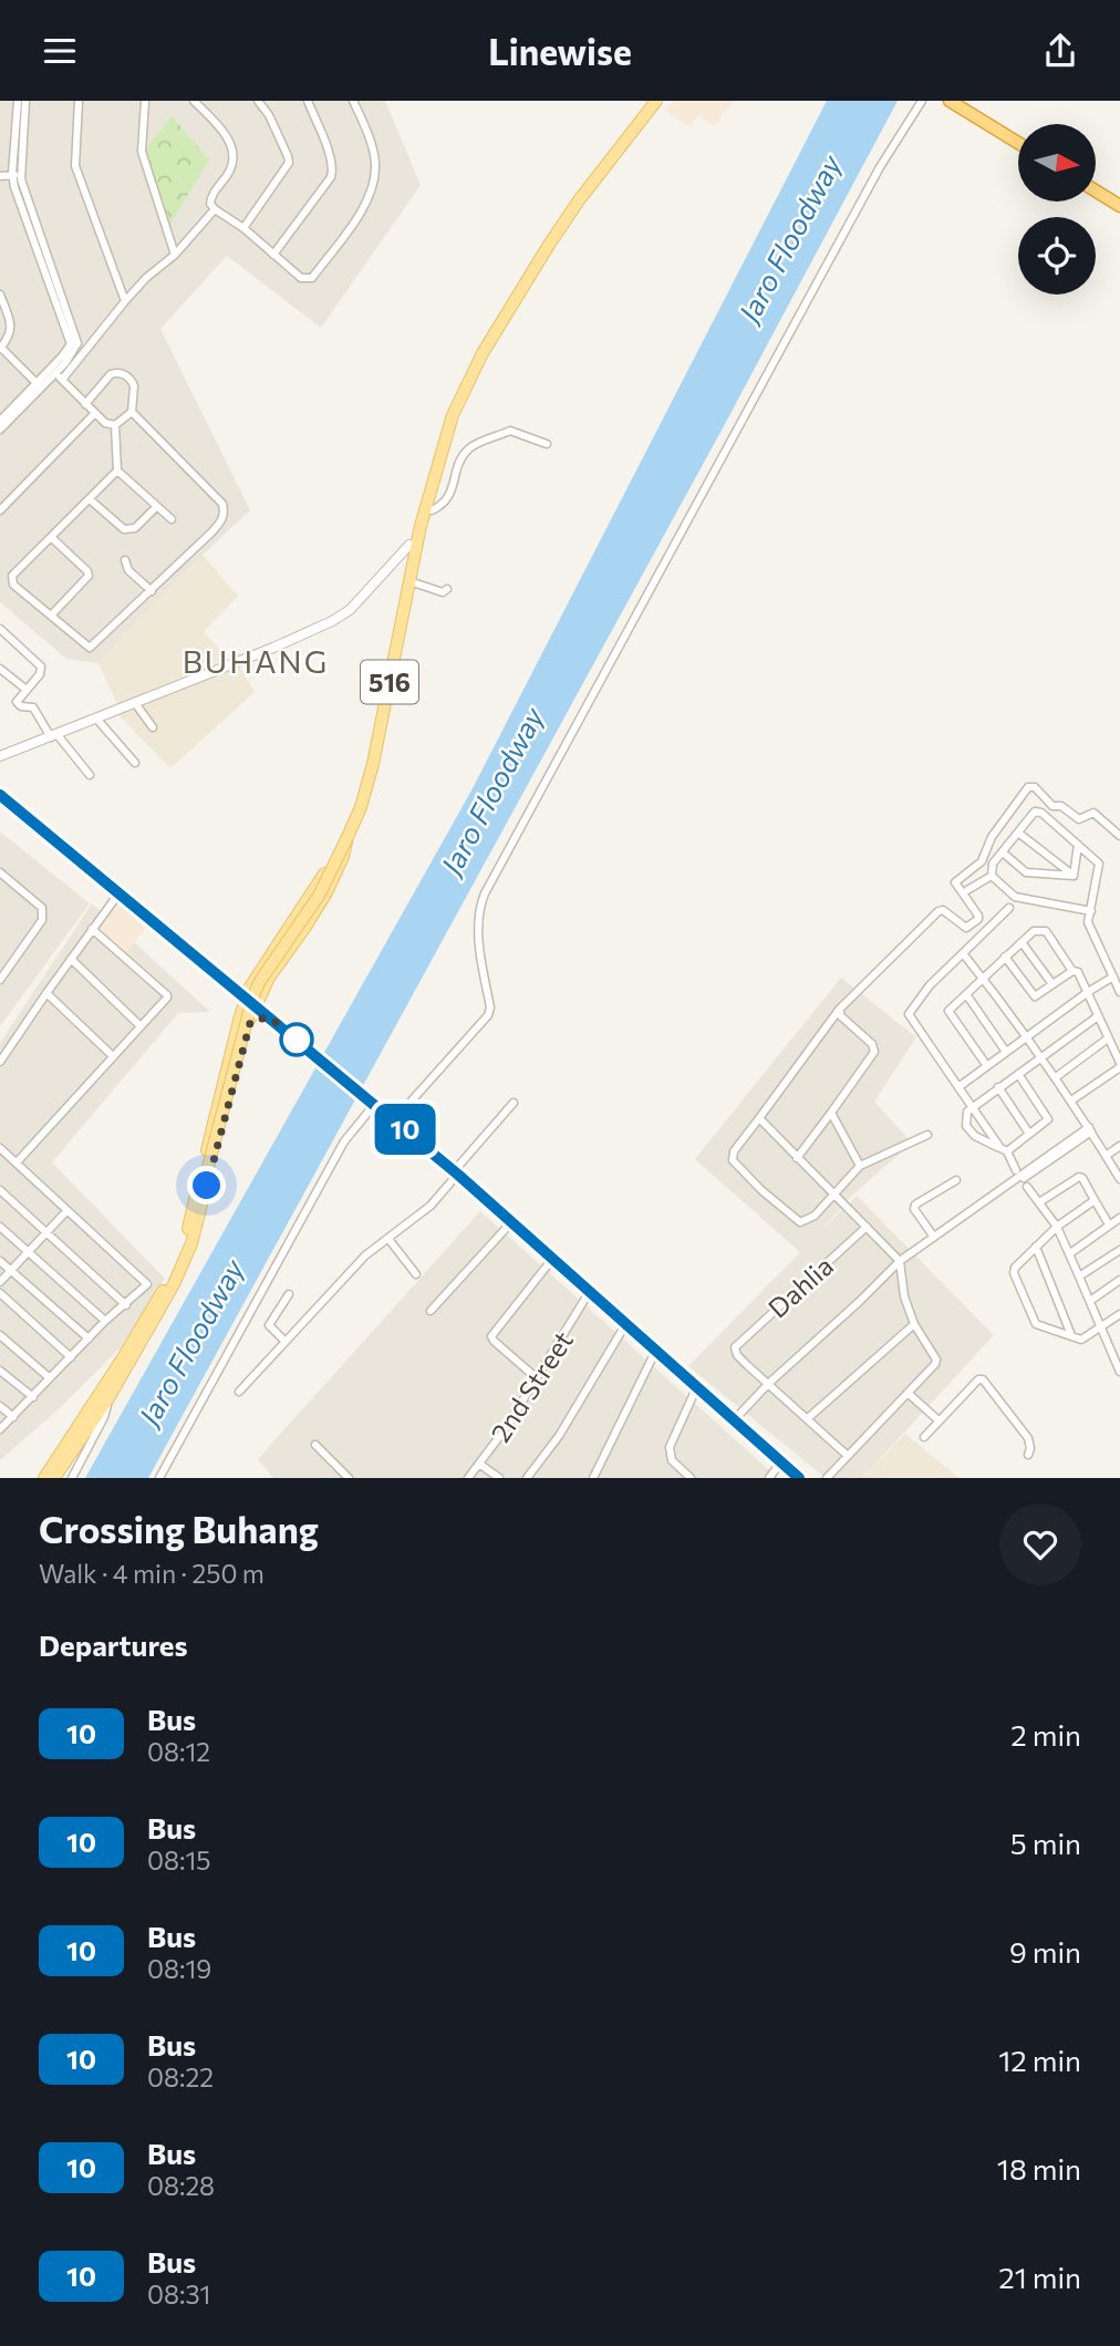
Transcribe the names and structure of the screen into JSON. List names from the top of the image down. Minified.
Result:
{"streets":{"main road":["516"],"street":["Dahlia","2nd Street"]},"districts":["BUHANG"],"water":["Jaro Floodway"],"lines":["bus line 10"],"north":"right","page":{"header":"Linewise","on_map":"10","heading":[["Crossing Buhang","Walk · 4 min · 250 m"],"Departures"],"list":[{"mark":"10","name":"Bus","note":"08:12","value":"2 min"},{"mark":"10","name":"Bus","note":"08:15","value":"5 min"},{"mark":"10","name":"Bus","note":"08:19","value":"9 min"},{"mark":"10","name":"Bus","note":"08:22","value":"12 min"},{"mark":"10","name":"Bus","note":"08:28","value":"18 min"},{"mark":"10","name":"Bus","note":"08:31","value":"21 min"}]}}
